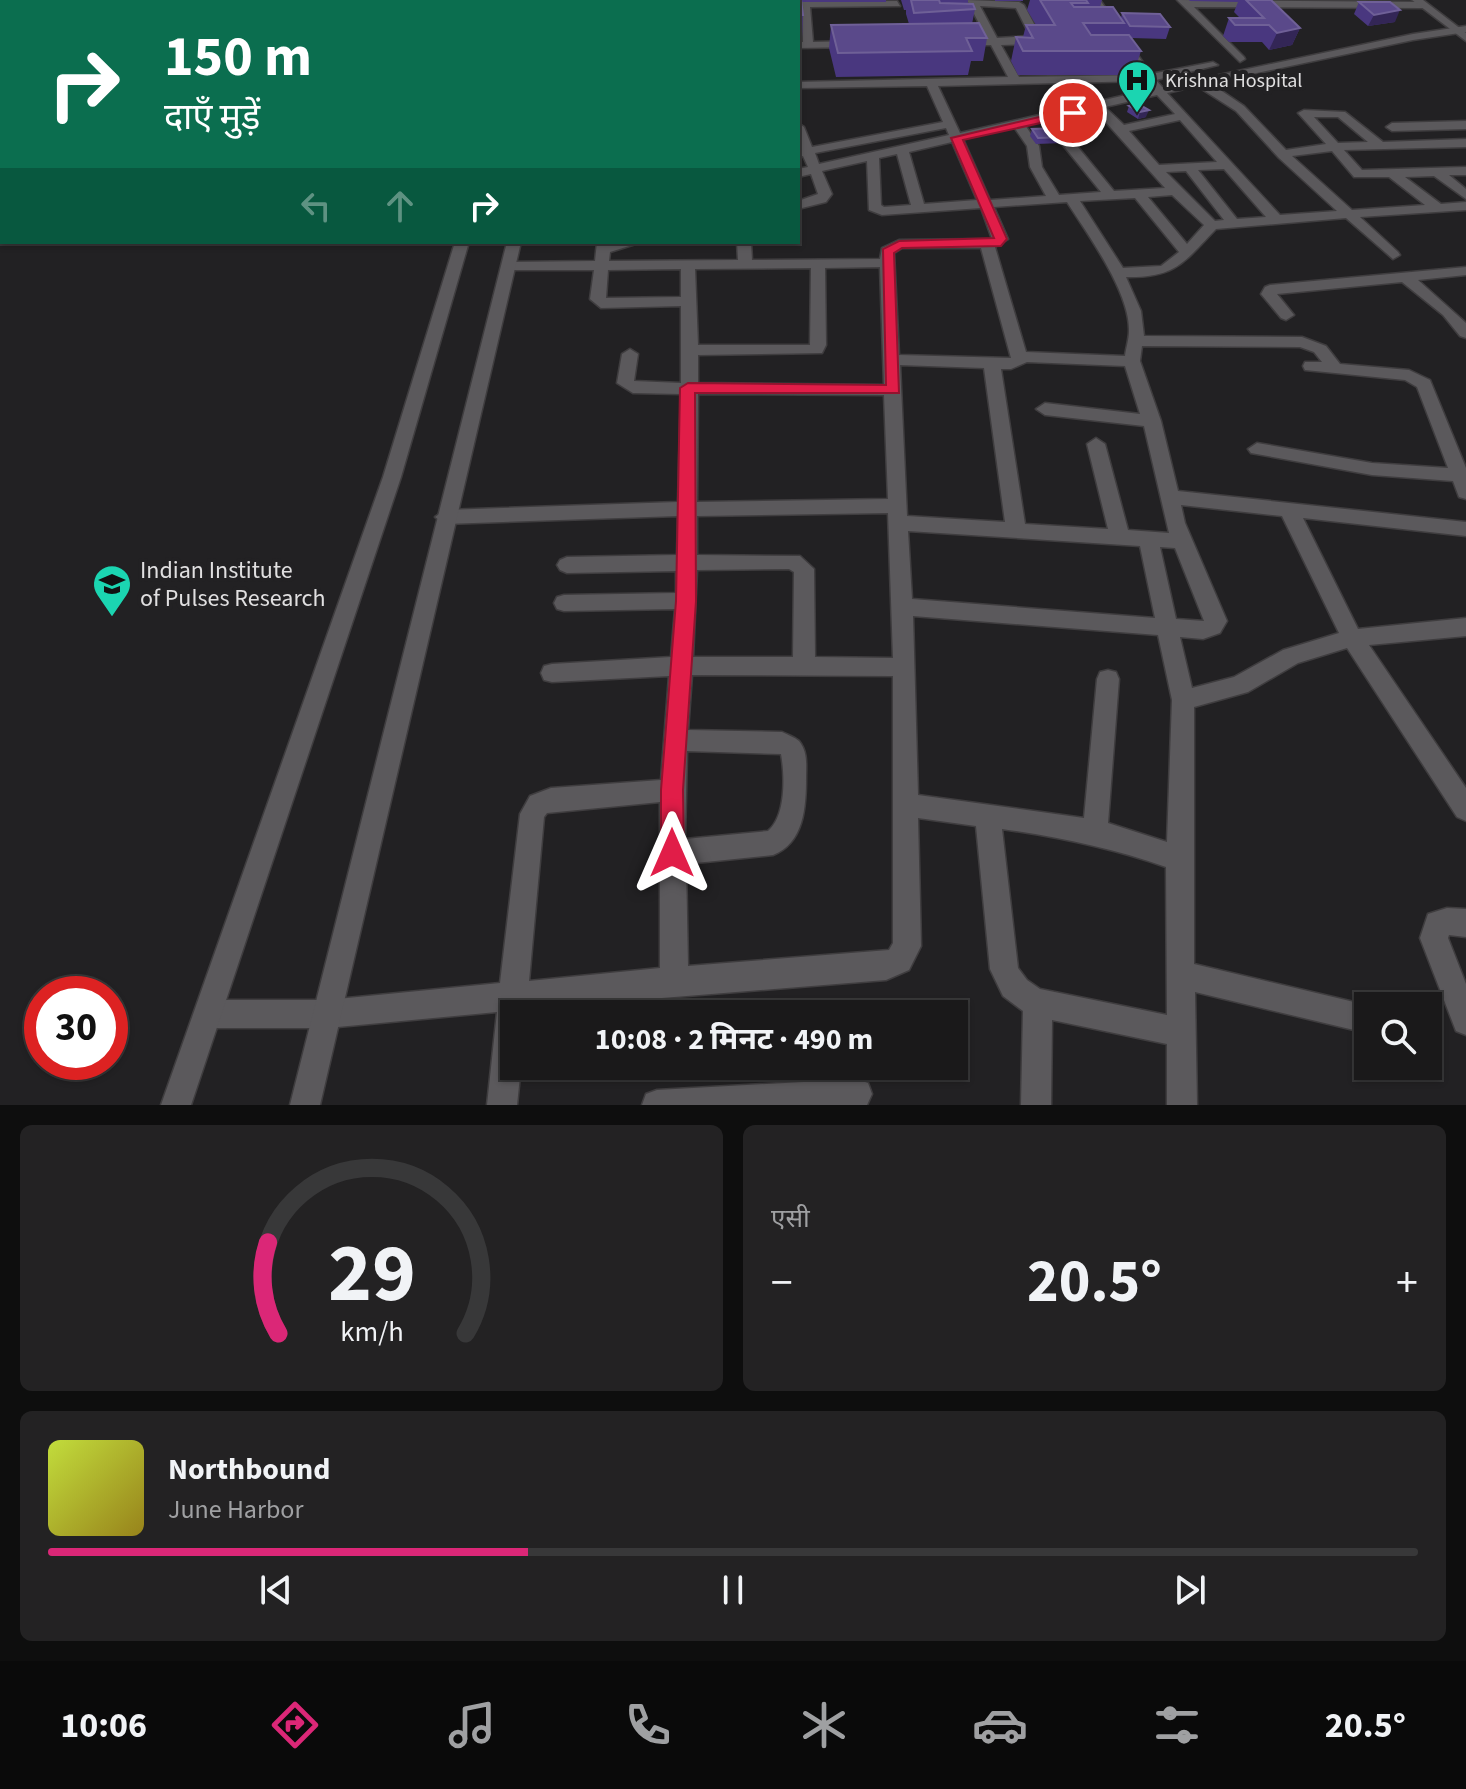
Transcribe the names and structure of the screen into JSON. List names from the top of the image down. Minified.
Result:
{"places":{"hospital":["Krishna Hospital"],"school or university":["Indian Institute of Pulses Research"]},"page":{"turn":["150 m","दाएँ मुड़ें"],"limit":"30","trip":"10:08 · 2 मिनट · 490 m","tile":"एसी","heat":["−","20.5°","+"],"song":["Northbound","June Harbor"],"tabs":["10:06","20.5°"],"gauge":["29","km/h"]}}
